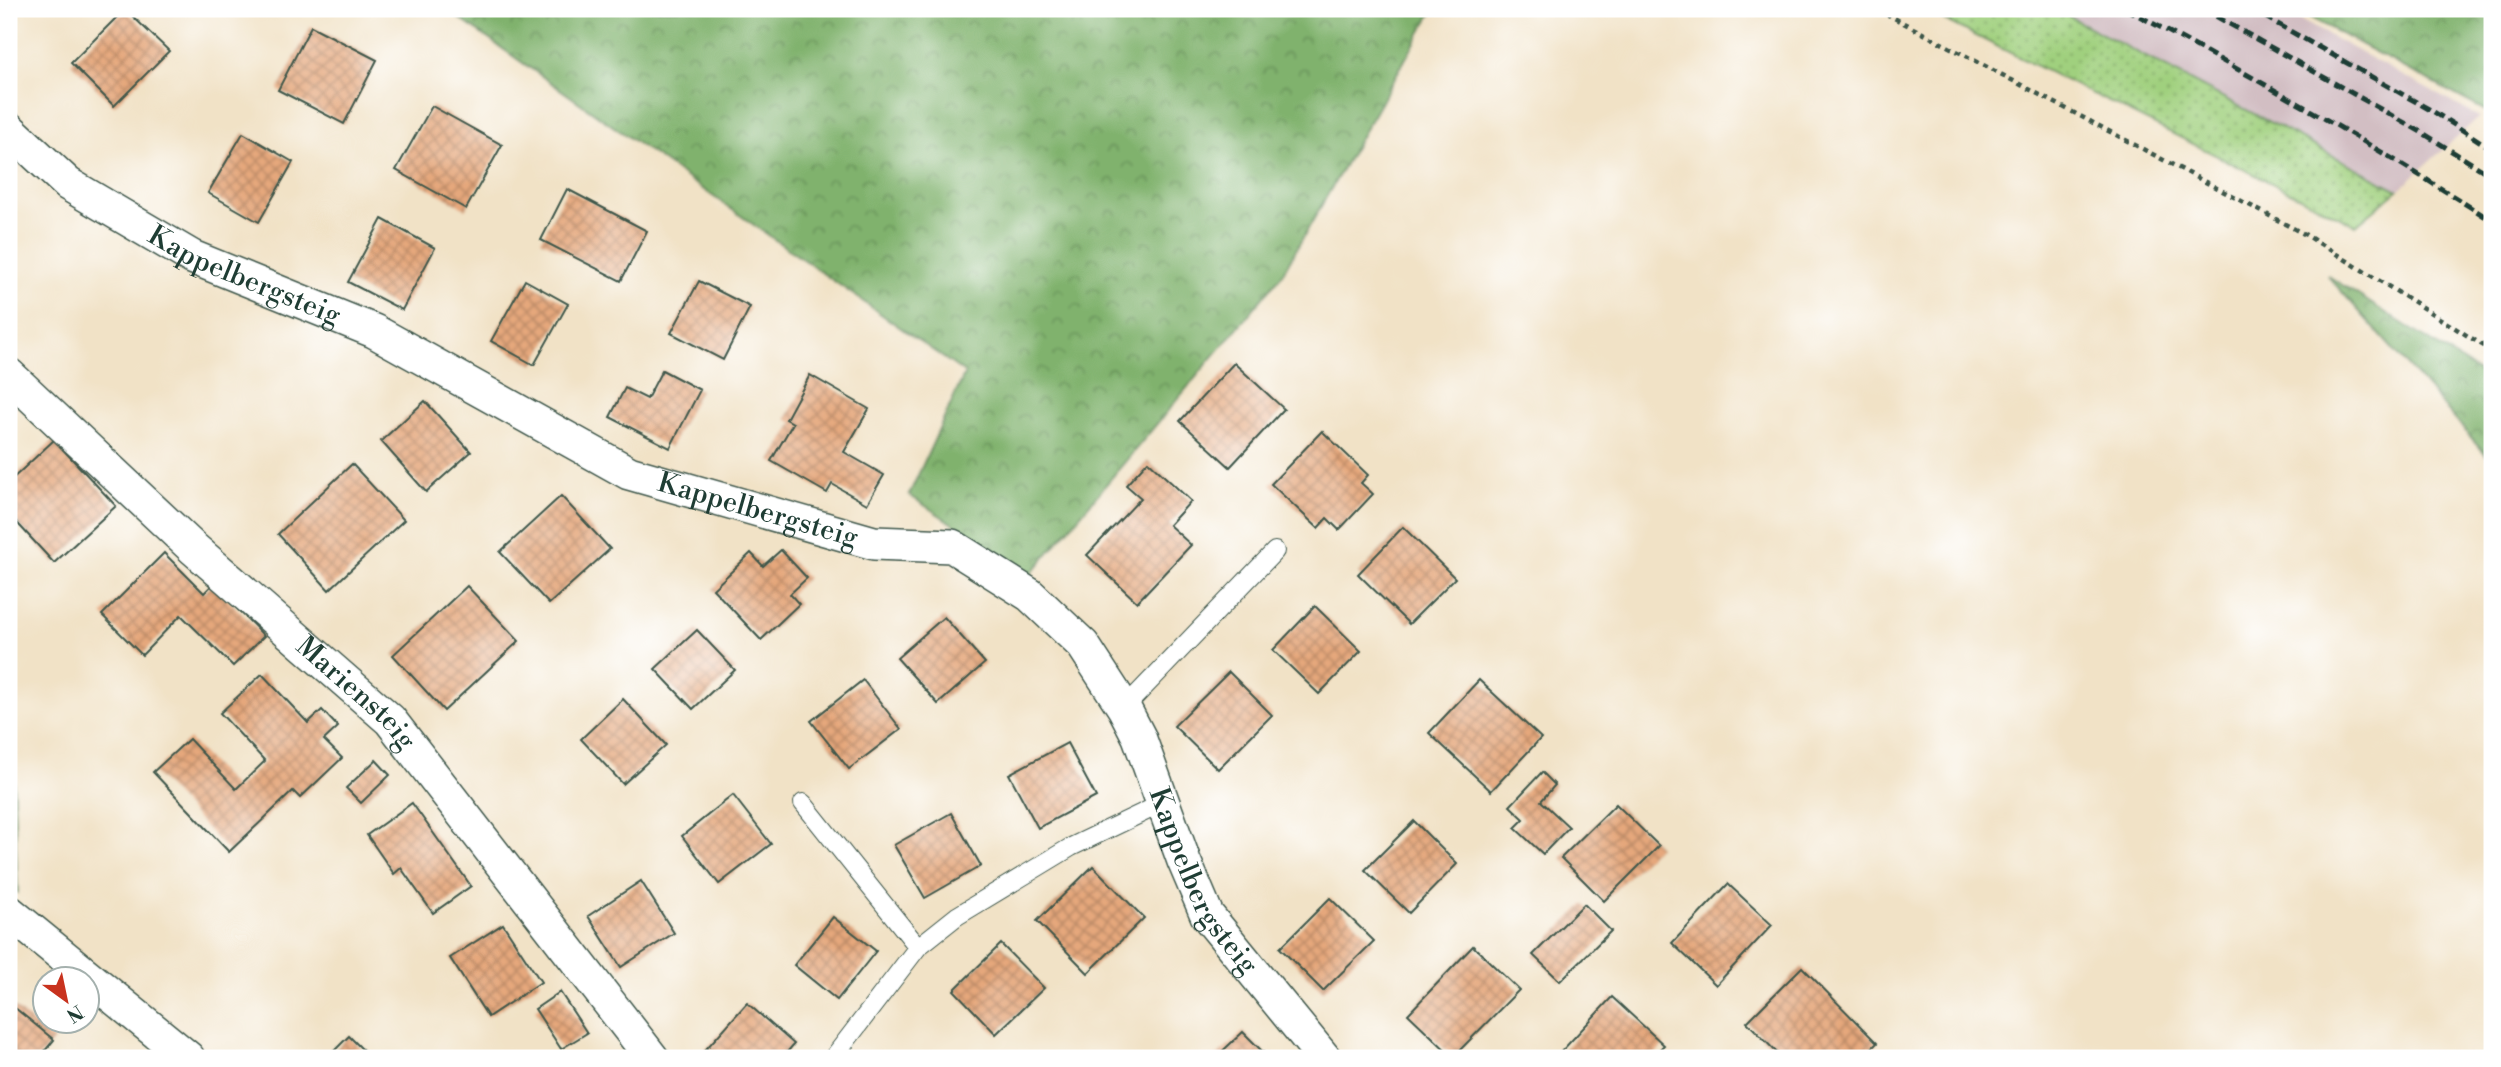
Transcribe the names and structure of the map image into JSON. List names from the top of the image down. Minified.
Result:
{"streets":{"street":["Kappelbergsteig","Mariensteig"]},"north":"bottom right"}
